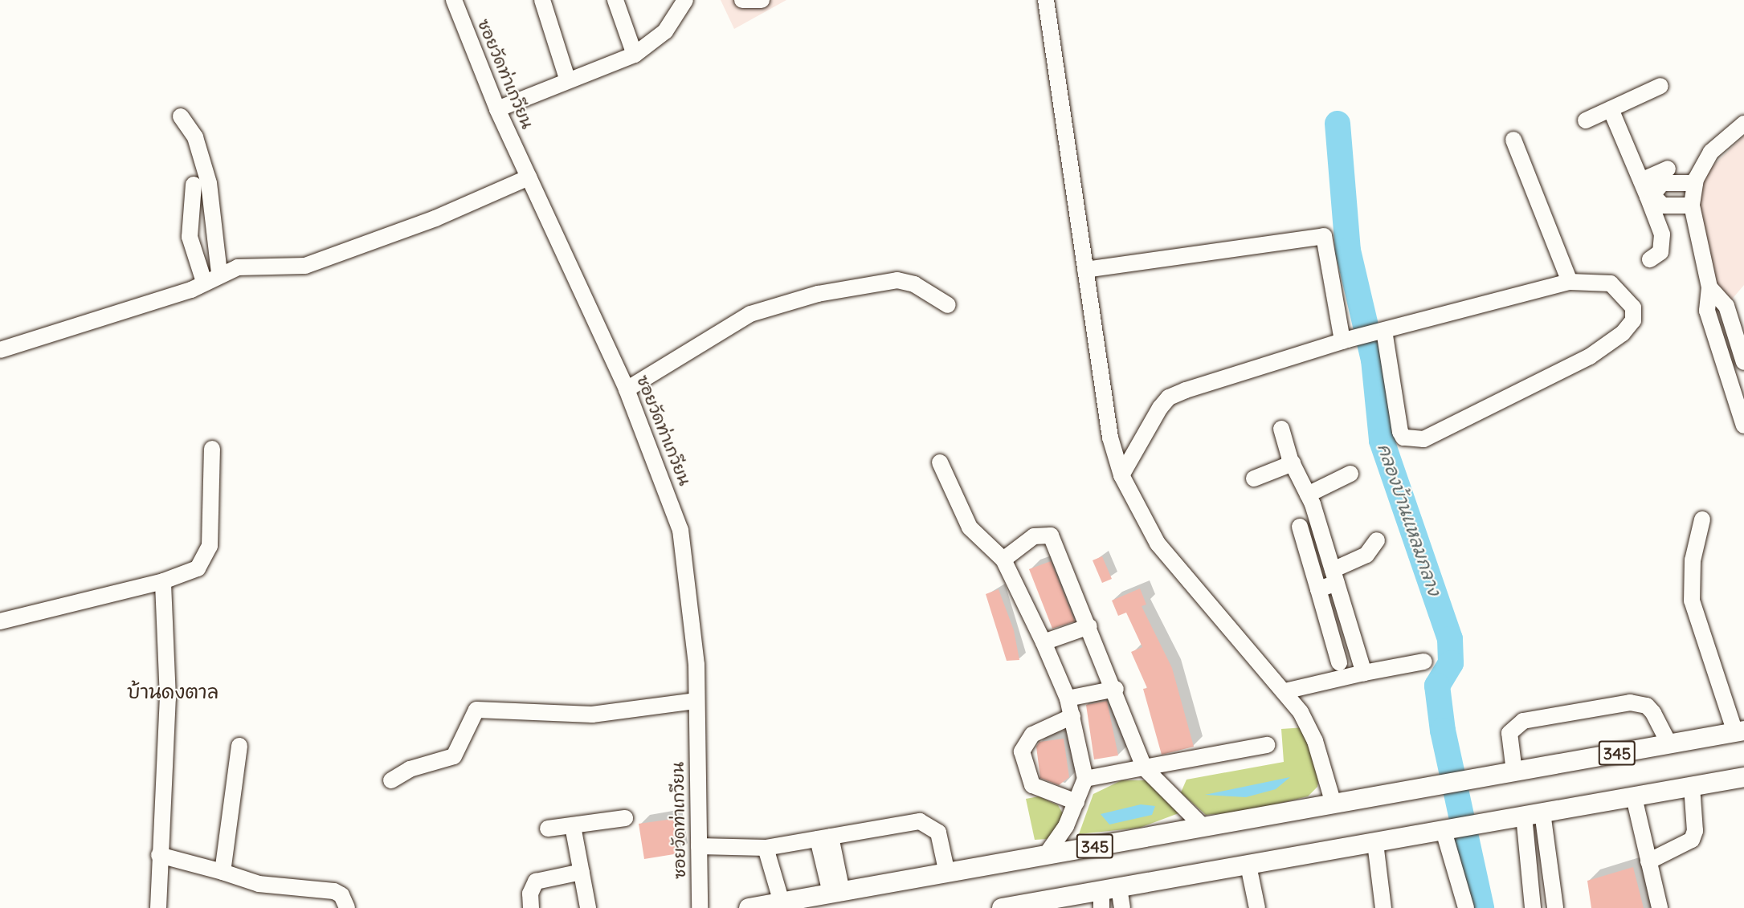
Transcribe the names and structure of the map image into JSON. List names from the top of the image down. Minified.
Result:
{"streets":{"main road":["345"],"street":["ซอยวัดท่าเกวียน"]},"districts":["บ้านดงตาล"],"water":["คลองบ้านแหลมกลาง"]}
